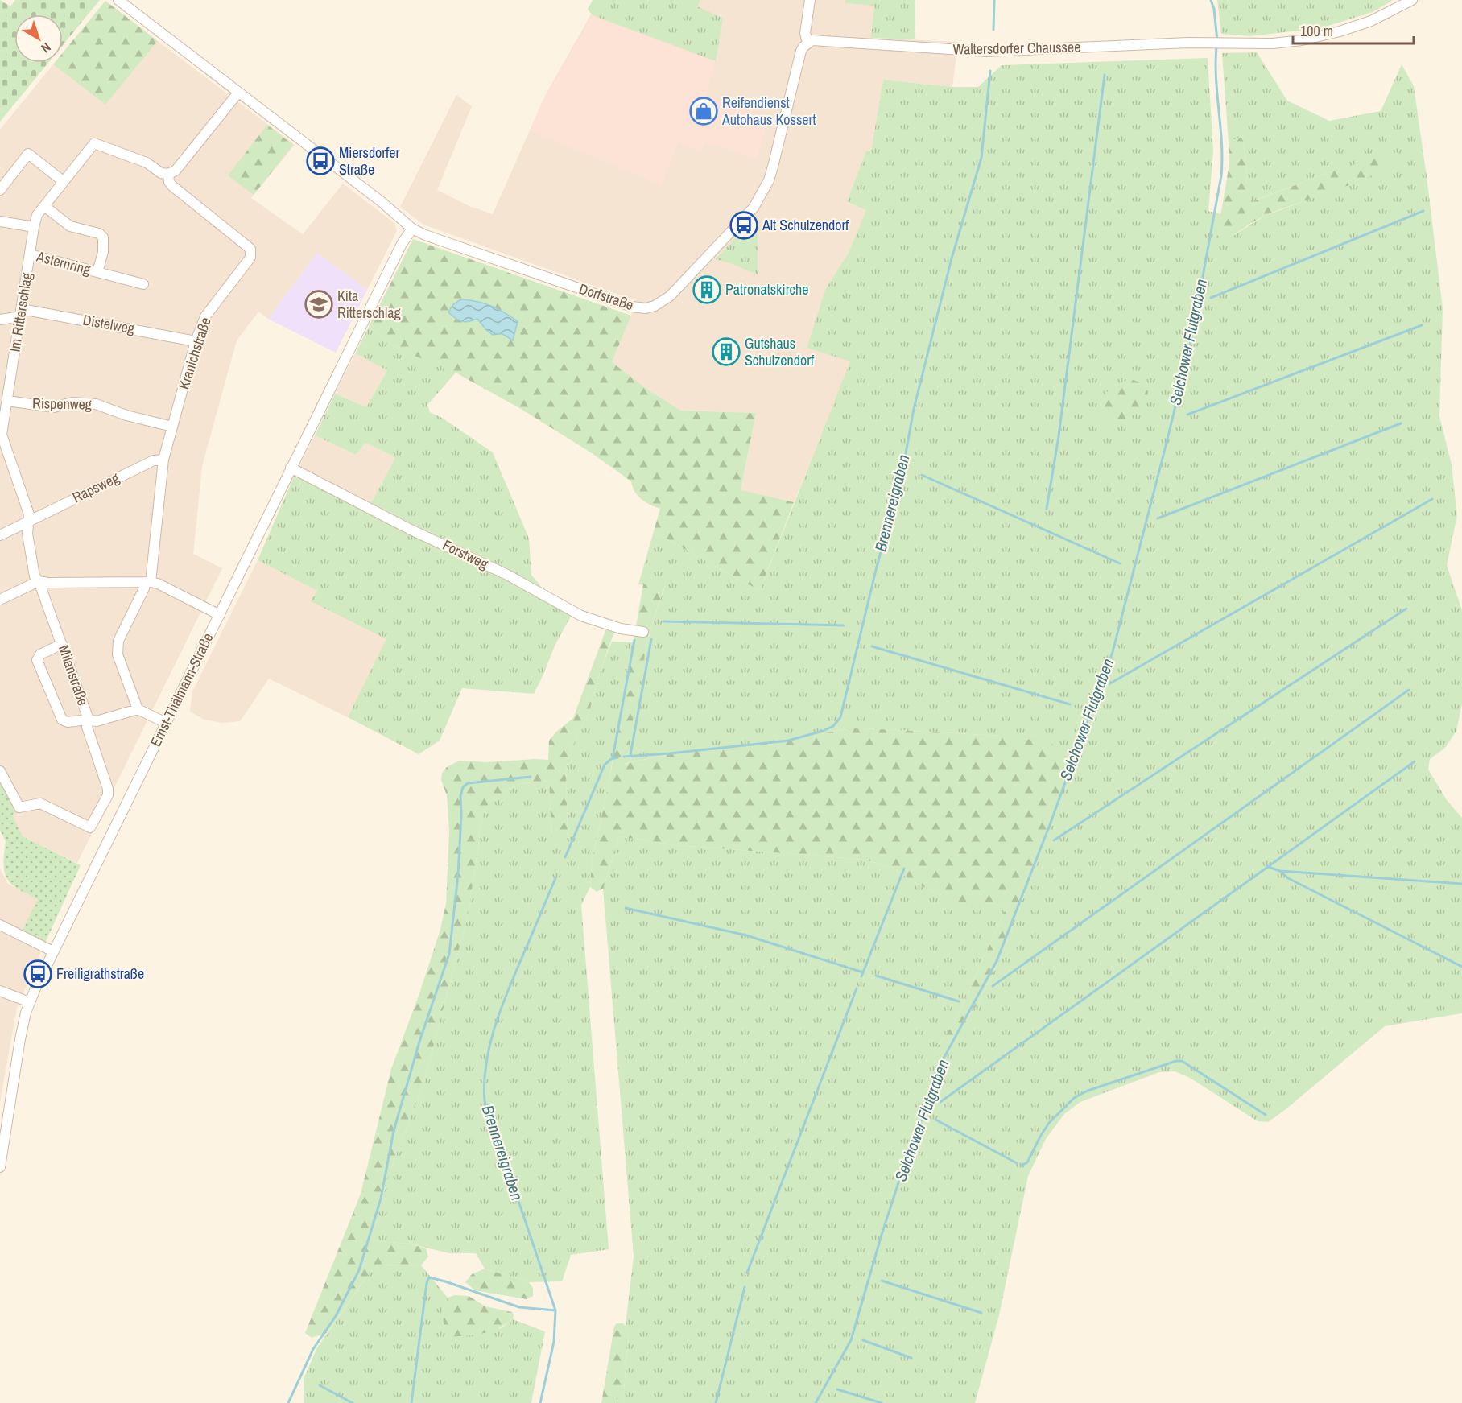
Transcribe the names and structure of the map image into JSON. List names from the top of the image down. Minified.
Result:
{"streets":{"street":["Waltersdorfer Chaussee","Asternring","Dorfstraße","Im Ritterschlag","Distelweg","Kranichstraße","Rispenweg","Rapsweg","Forstweg","Milanstraße","Ernst-Thälmann-Straße"]},"crossings":[["Waltersdorfer Chaussee","Dorfstraße"],["Asternring","Im Ritterschlag"],["Dorfstraße","Ernst-Thälmann-Straße"],["Im Ritterschlag","Distelweg"],["Im Ritterschlag","Kranichstraße"],["Im Ritterschlag","Rispenweg"],["Im Ritterschlag","Rapsweg"],["Im Ritterschlag","Milanstraße"],["Distelweg","Kranichstraße"],["Kranichstraße","Rispenweg"],["Kranichstraße","Rapsweg"],["Kranichstraße","Milanstraße"],["Forstweg","Ernst-Thälmann-Straße"]],"water":["Selchower Flutgraben","Brennereigraben"],"places":{"shop":["Reifendienst Autohaus Kossert"],"bus stop":["Miersdorfer Straße","Alt Schulzendorf","Freiligrathstraße"],"building":["Patronatskirche","Gutshaus Schulzendorf"],"school or university":["Kita Ritterschlag"]},"scale_bar":"100 m","north":"bottom right"}
